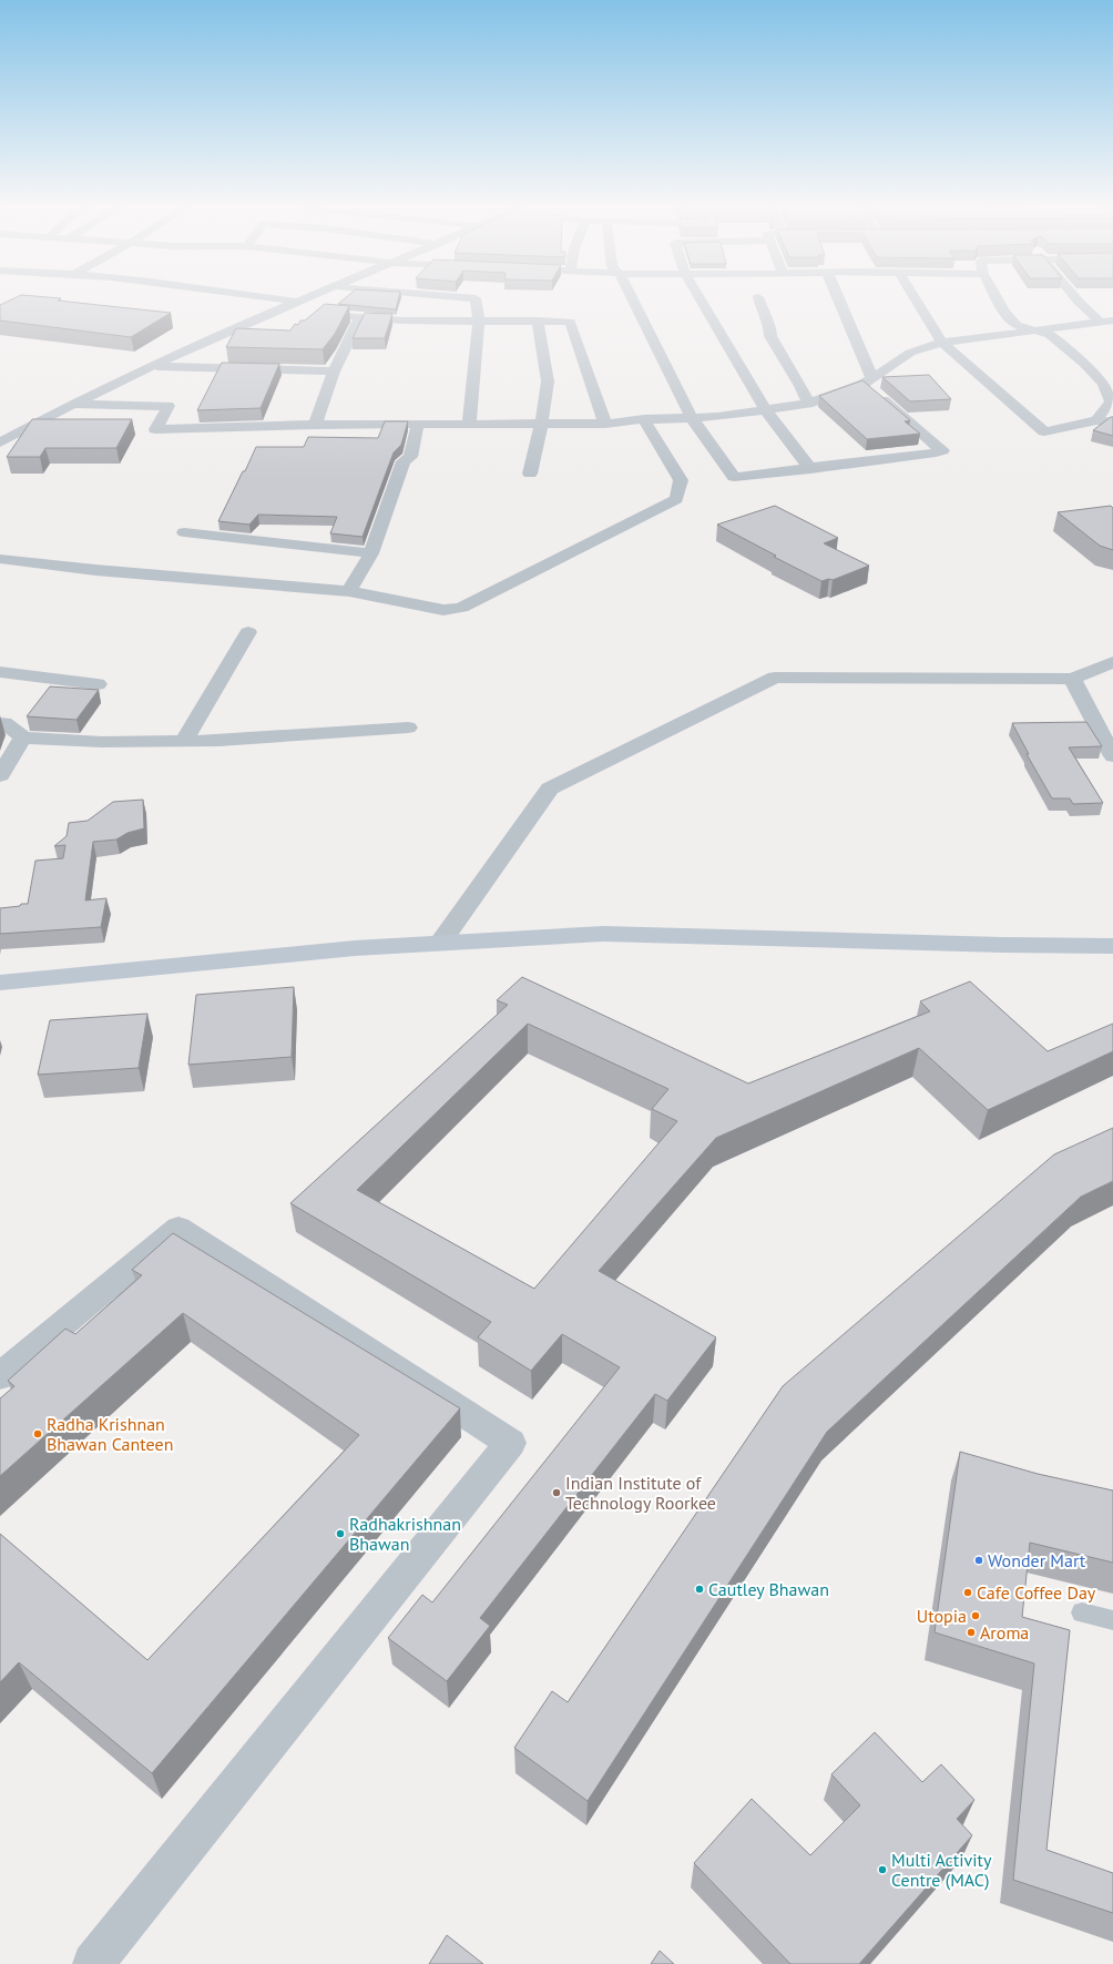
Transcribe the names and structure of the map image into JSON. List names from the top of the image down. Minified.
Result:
{"places":["Radha Krishnan Bhawan Canteen","Indian Institute of Technology Roorkee","Radhakrishnan Bhawan","Wonder Mart","Cautley Bhawan","Cafe Coffee Day","Utopia","Aroma","Multi Activity Centre (MAC)"]}
